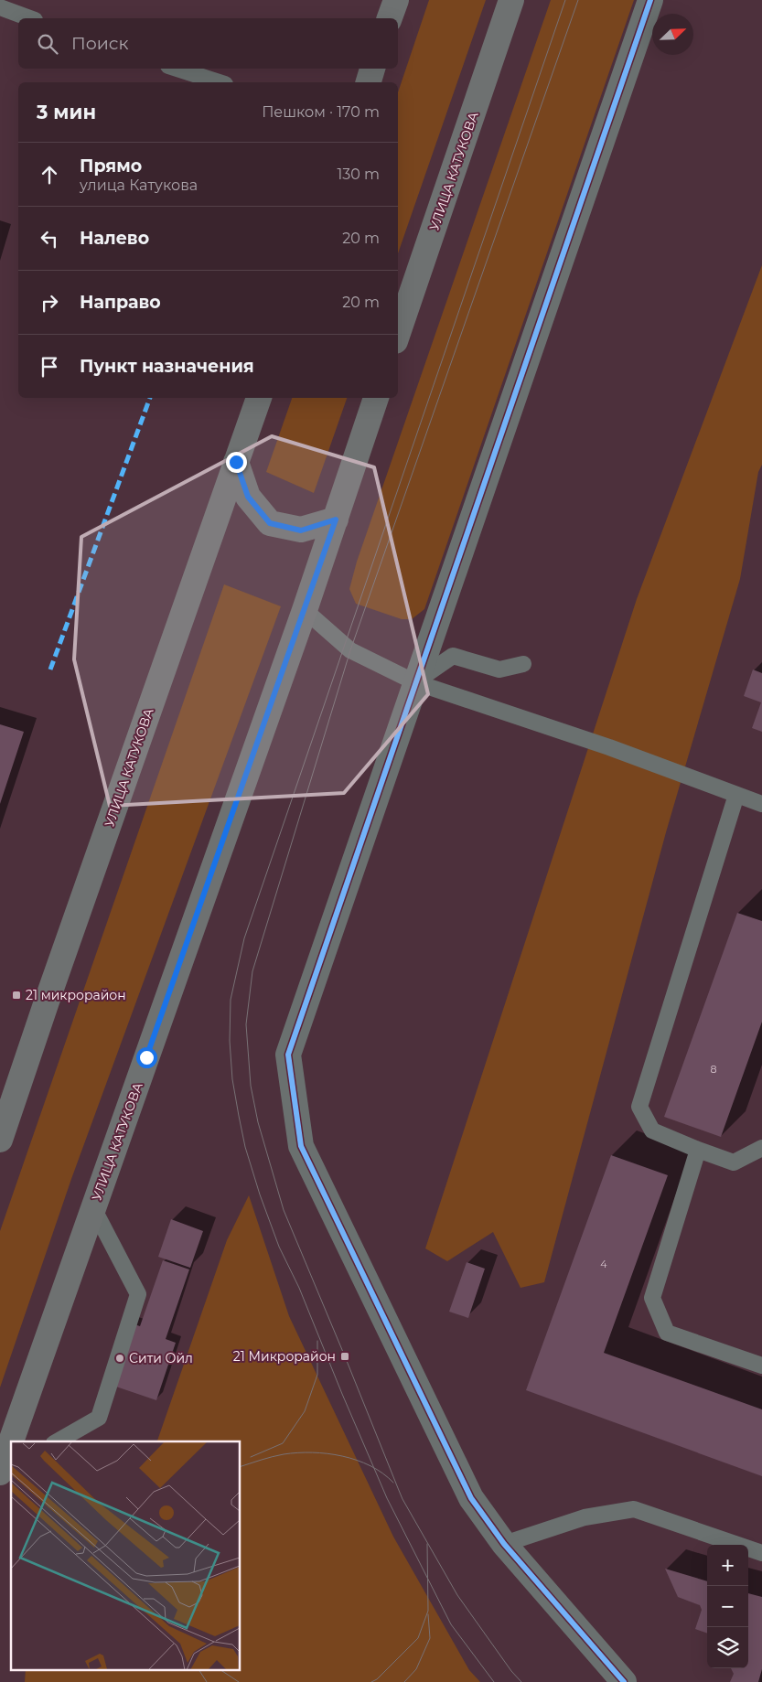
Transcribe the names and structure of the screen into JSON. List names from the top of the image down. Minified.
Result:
{"streets":{"main road":["УЛИЦА КАТУКОВА"]},"places":{"transit":["21 микрорайон","21 Микрорайон"],"other":["Сити Ойл"]},"house_numbers":["8","4"],"north":"top right","page":{"search":"Поиск","heading":["3 мин","Пешком · 170 m"],"list":[["Прямо","улица Катукова","130 m"],["Налево","20 m"],["Направо","20 m"],"Пункт назначения"],"map_buttons":["+","−"]}}
